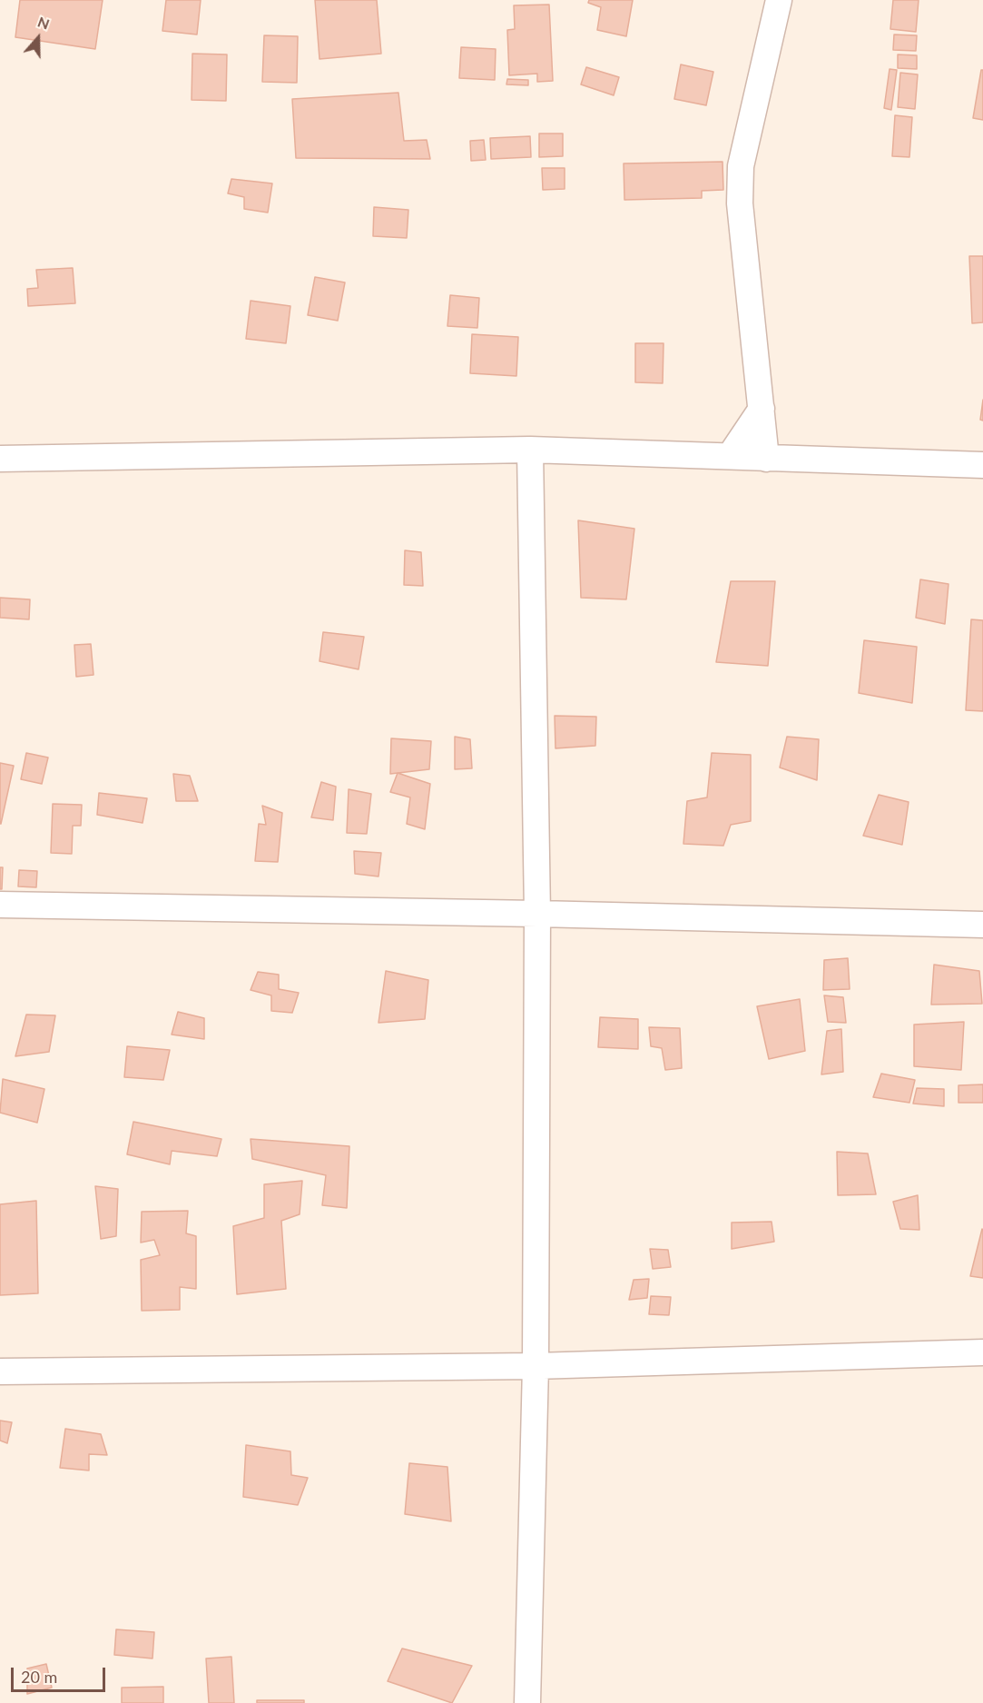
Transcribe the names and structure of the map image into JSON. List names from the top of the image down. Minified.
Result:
{"scale_bar":"20 m","north":"top"}
